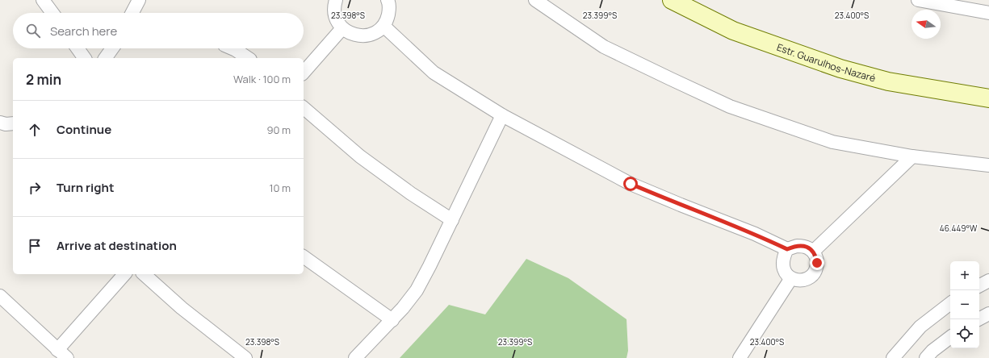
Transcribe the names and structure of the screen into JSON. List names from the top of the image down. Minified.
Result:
{"streets":{"main road":["Estr. Guarulhos-Nazaré"]},"north":"left","page":{"search":"Search here","heading":["2 min","Walk · 100 m"],"list":[["Continue","90 m"],["Turn right","10 m"],"Arrive at destination"],"map_buttons":["+","−"]},"coordinates":["23.398°S","23.399°S","23.400°S","46.449°W"]}
